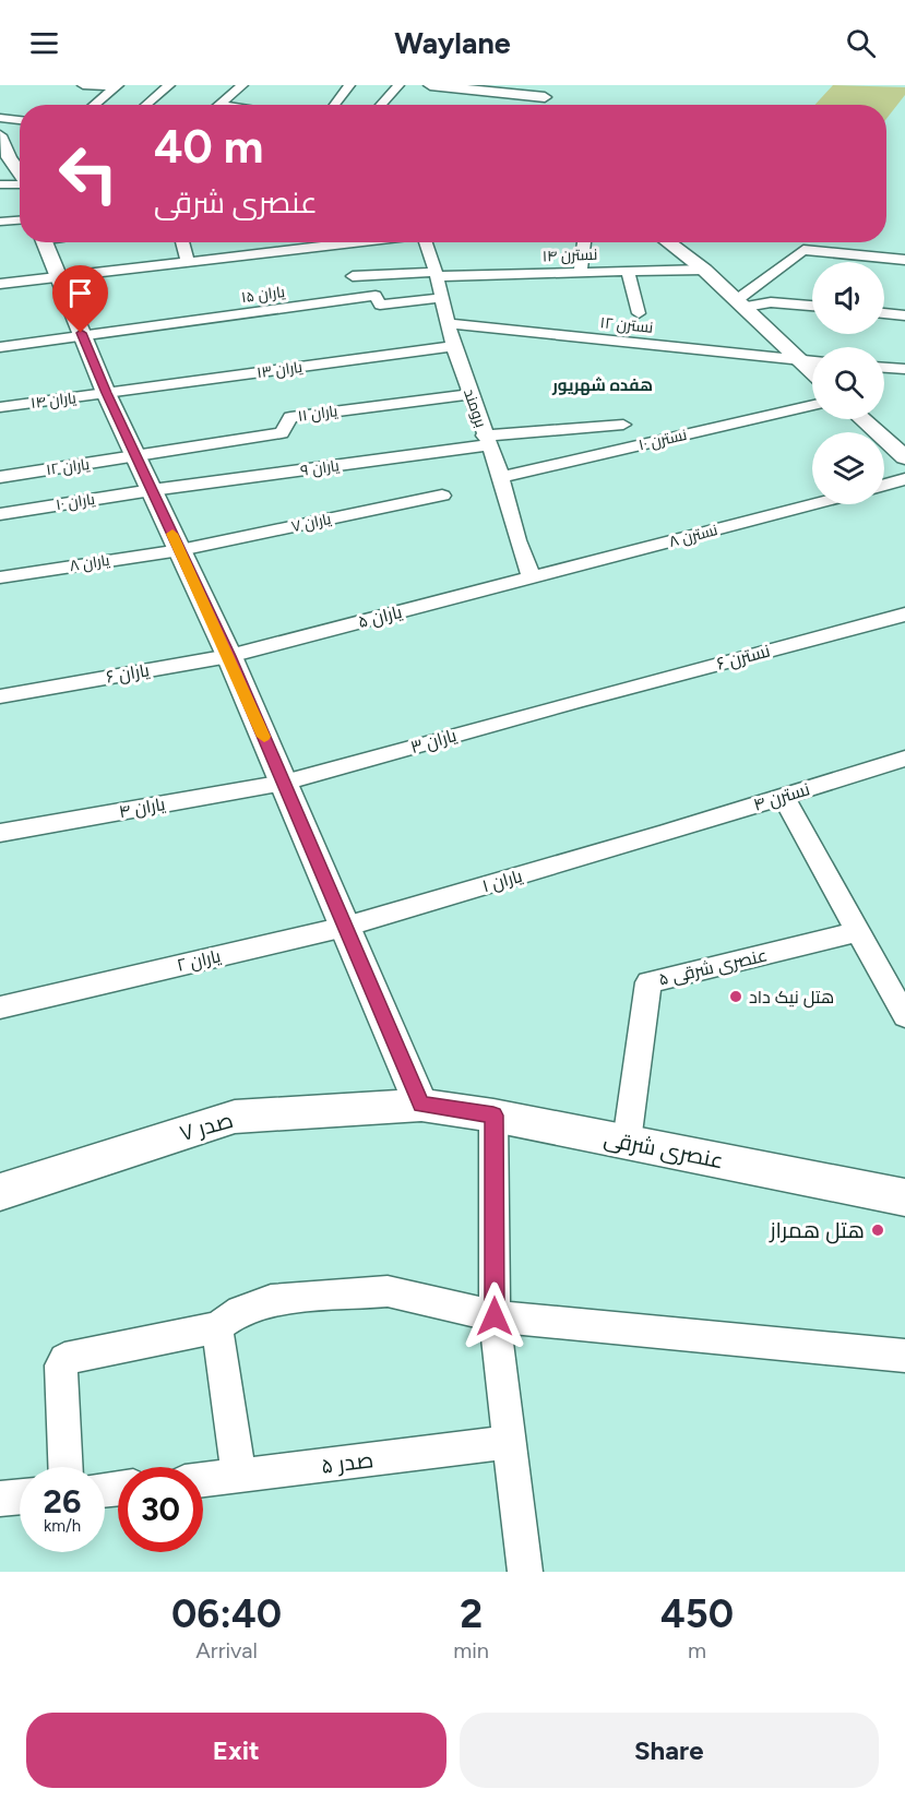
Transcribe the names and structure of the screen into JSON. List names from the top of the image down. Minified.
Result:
{"streets":{"street":["نسترن ۱۴","یاران ۱۵","نسترن ۱۲","یاران ۱۳","یاران ۱۴","برومند","یاران ۱۱","نسترن ۱۰","یاران ۱۲","یاران ۹","یاران ۱۰","یاران ۷","نسترن ۸","یاران ۸","یاران ۵","نسترن ۶","یاران ۶","یاران ۳","نسترن ۴","یاران ۴","یاران ۱","یاران ۲","عنصری شرقی ۵","صدر ۷","عنصری شرقی","صدر ۵"]},"crossings":[["نسترن ۱۴","برومند"],["یاران ۱۵","برومند"],["نسترن ۱۲","برومند"],["یاران ۱۳","یاران ۱۴"],["یاران ۱۳","برومند"],["برومند","یاران ۱۱"],["برومند","نسترن ۱۰"],["برومند","یاران ۹"],["برومند","نسترن ۸"],["برومند","یاران ۵"],["یاران ۱۱","یاران ۱۲"],["یاران ۹","یاران ۱۰"],["یاران ۷","یاران ۸"],["نسترن ۸","یاران ۵"],["یاران ۵","یاران ۶"],["نسترن ۶","یاران ۳"],["یاران ۳","یاران ۴"],["نسترن ۴","یاران ۱"],["یاران ۱","یاران ۲"],["عنصری شرقی ۵","عنصری شرقی"],["صدر ۷","عنصری شرقی"]],"districts":["هفده شهریور"],"places":["هتل نیک داد","هتل همراز"],"page":{"header":"Waylane","turn":["40 m","عنصری شرقی"],"speed":"26 km/h","limit":"30","eta":["06:40","Arrival","2","min","450","m"],"buttons":["Exit","Share"]}}
